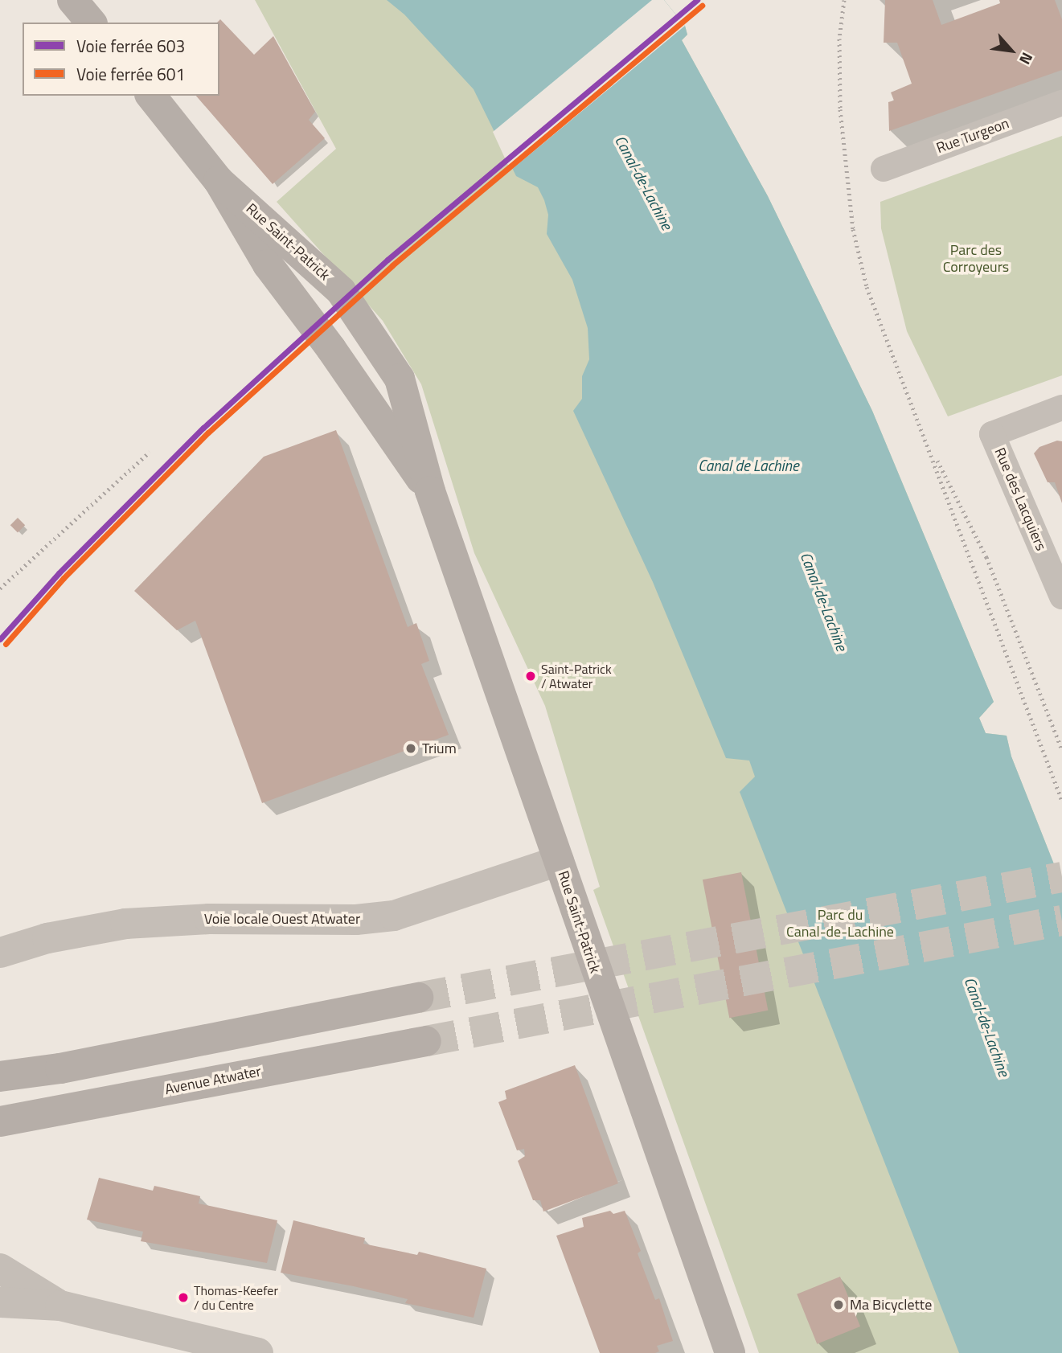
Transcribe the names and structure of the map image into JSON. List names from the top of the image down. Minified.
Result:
{"streets":{"main road":["Rue Saint-Patrick","Avenue Atwater"],"street":["Rue Turgeon","Rue des Lacquiers","Voie locale Ouest Atwater"]},"crossings":[["Rue Saint-Patrick","Voie locale Ouest Atwater"]],"water":["Canal-de-Lachine","Canal de Lachine"],"parks":["Parc des Corroyeurs","Parc du Canal-de-Lachine"],"places":["Saint-Patrick / Atwater","Trium","Thomas-Keefer / du Centre","Ma Bicyclette"],"lines":["rail line 603","rail line 601"],"legend":["Voie ferrée 603","Voie ferrée 601"],"north":"bottom right"}
